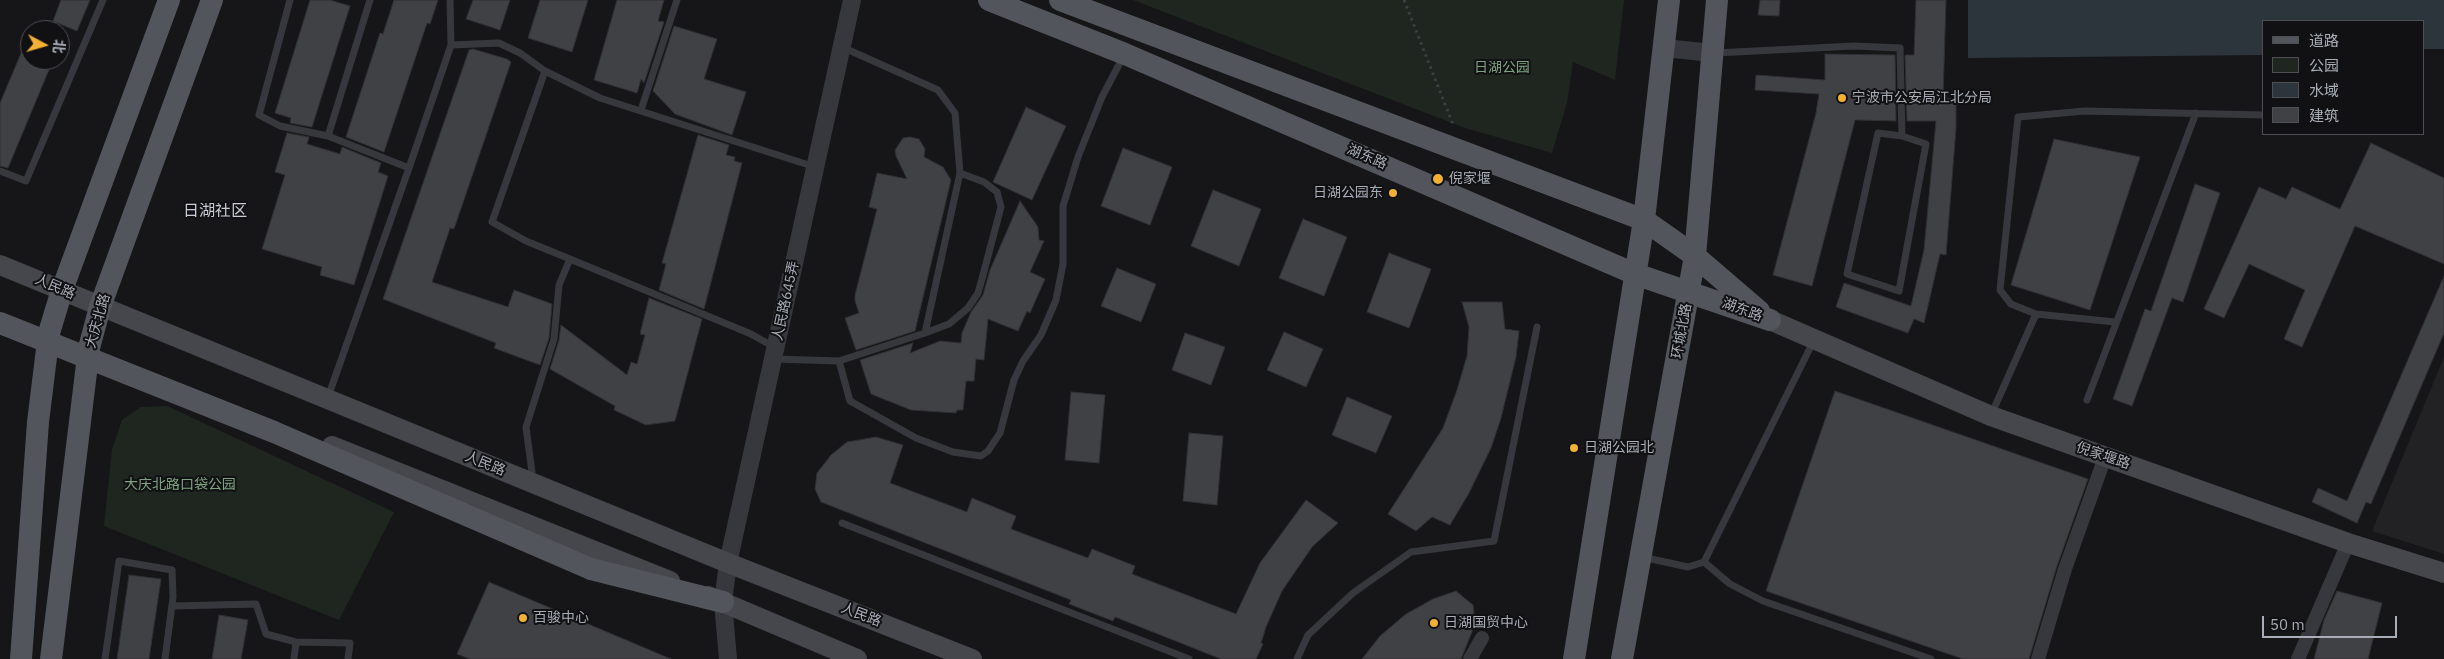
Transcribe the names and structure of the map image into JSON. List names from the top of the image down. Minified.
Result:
{"streets":{"main road":["湖东路","人民路","大庆北路","环城北路","倪家堰路"],"street":["人民路645弄"]},"crossings":[["湖东路","环城北路"],["湖东路","倪家堰路"],["人民路","人民路645弄"],["人民路","大庆北路"]],"districts":["日湖社区"],"parks":["日湖公园","大庆北路口袋公园"],"places":["宁波市公安局江北分局","倪家堰","日湖公园东","日湖公园北","百骏中心","日湖国贸中心"],"legend":["道路","公园","水域","建筑"],"scale_bar":"50 m","north":"right"}
